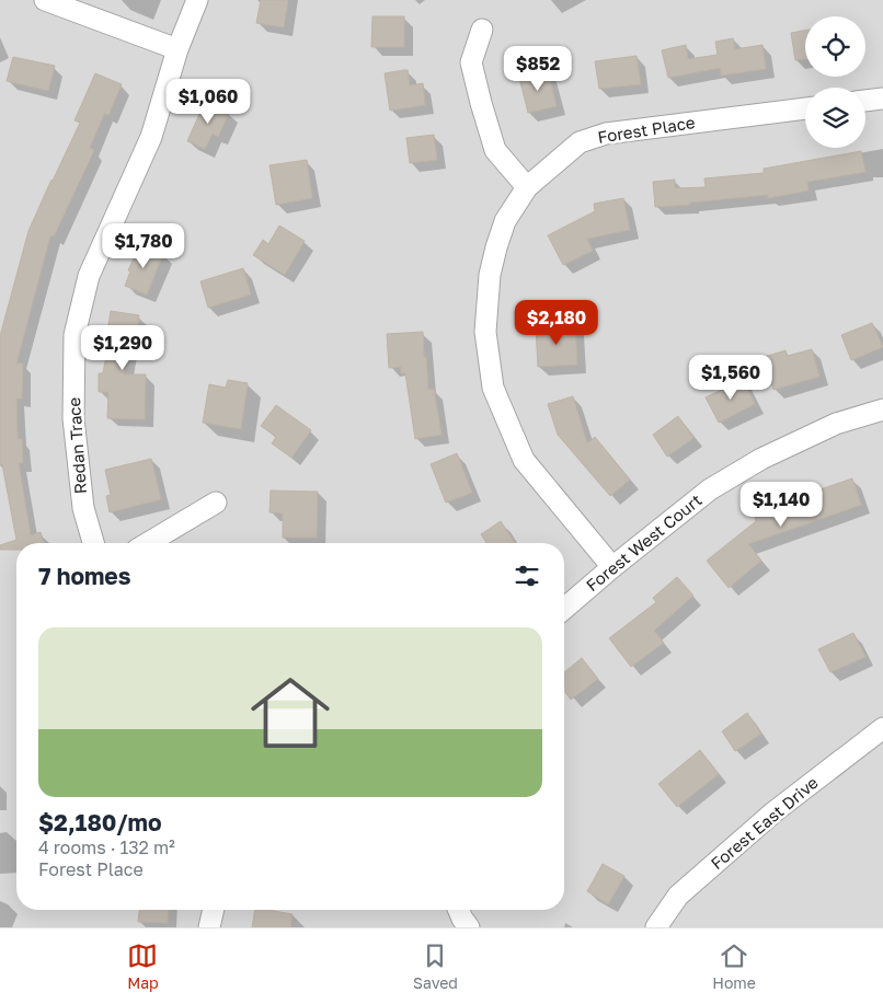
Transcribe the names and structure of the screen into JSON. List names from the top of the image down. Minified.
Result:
{"streets":{"street":["Forest Place","Redan Trace","Forest West Court","Forest East Drive"]},"crossings":[["Forest Place","Forest West Court"]],"page":{"price":["$852","$1,060","$1,780","$2,180","$1,290","$1,560","$1,140"],"heading":"7 homes","list":[{"name":"$2,180/mo","note":"4 rooms · 132 m² · Forest Place"}],"tabs":["Map","Saved","Home"]}}
